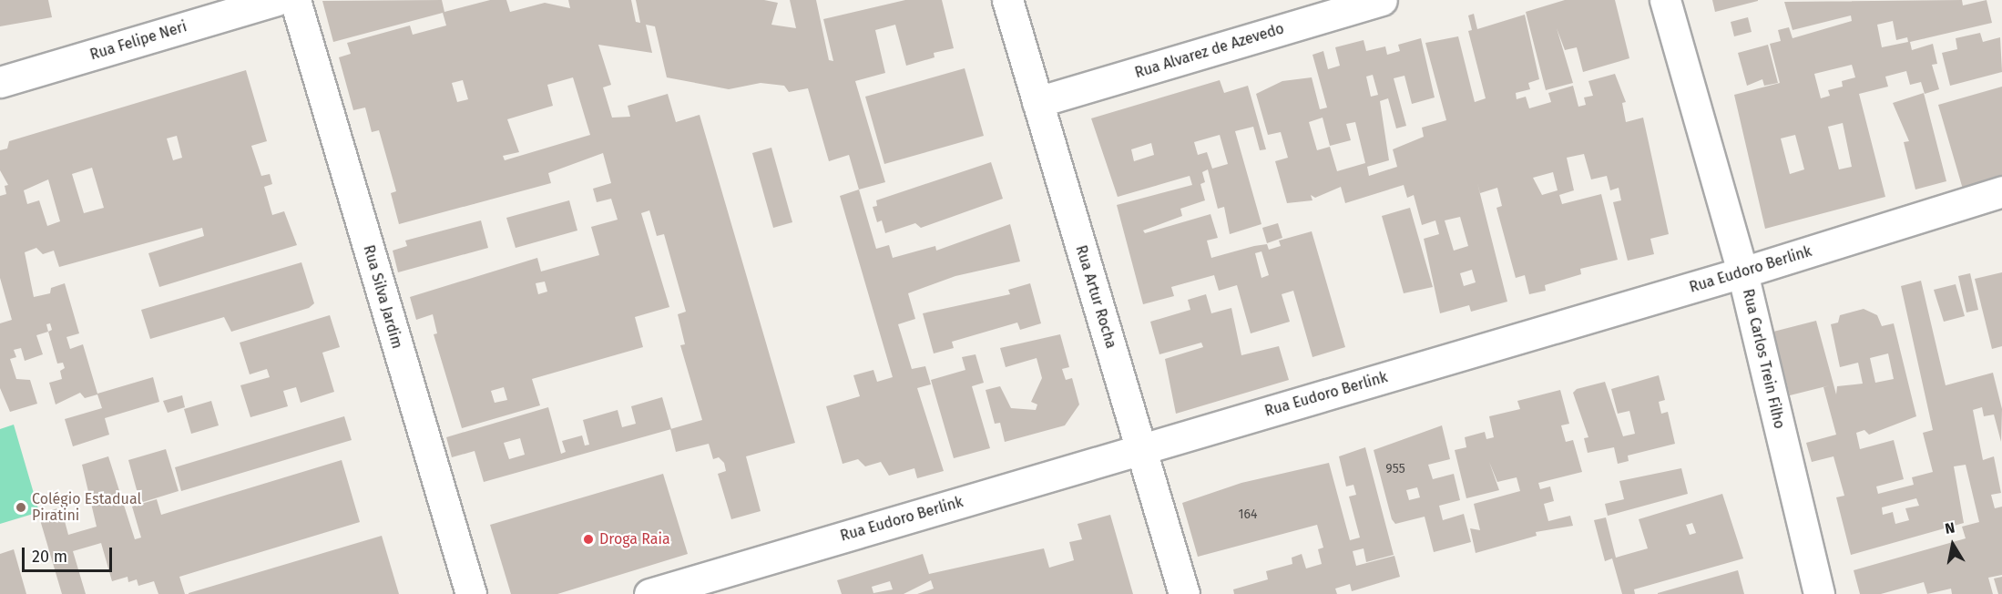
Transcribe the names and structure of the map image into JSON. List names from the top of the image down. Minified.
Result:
{"streets":{"street":["Rua Felipe Neri","Rua Alvarez de Azevedo","Rua Eudoro Berlink","Rua Silva Jardim","Rua Artur Rocha","Rua Carlos Trein Filho"]},"crossings":[["Rua Alvarez de Azevedo","Rua Artur Rocha"],["Rua Eudoro Berlink","Rua Artur Rocha"],["Rua Eudoro Berlink","Rua Carlos Trein Filho"]],"places":["Colégio Estadual Piratini","Droga Raia"],"house_numbers":["955","164"],"scale_bar":"20 m","north":"top"}
